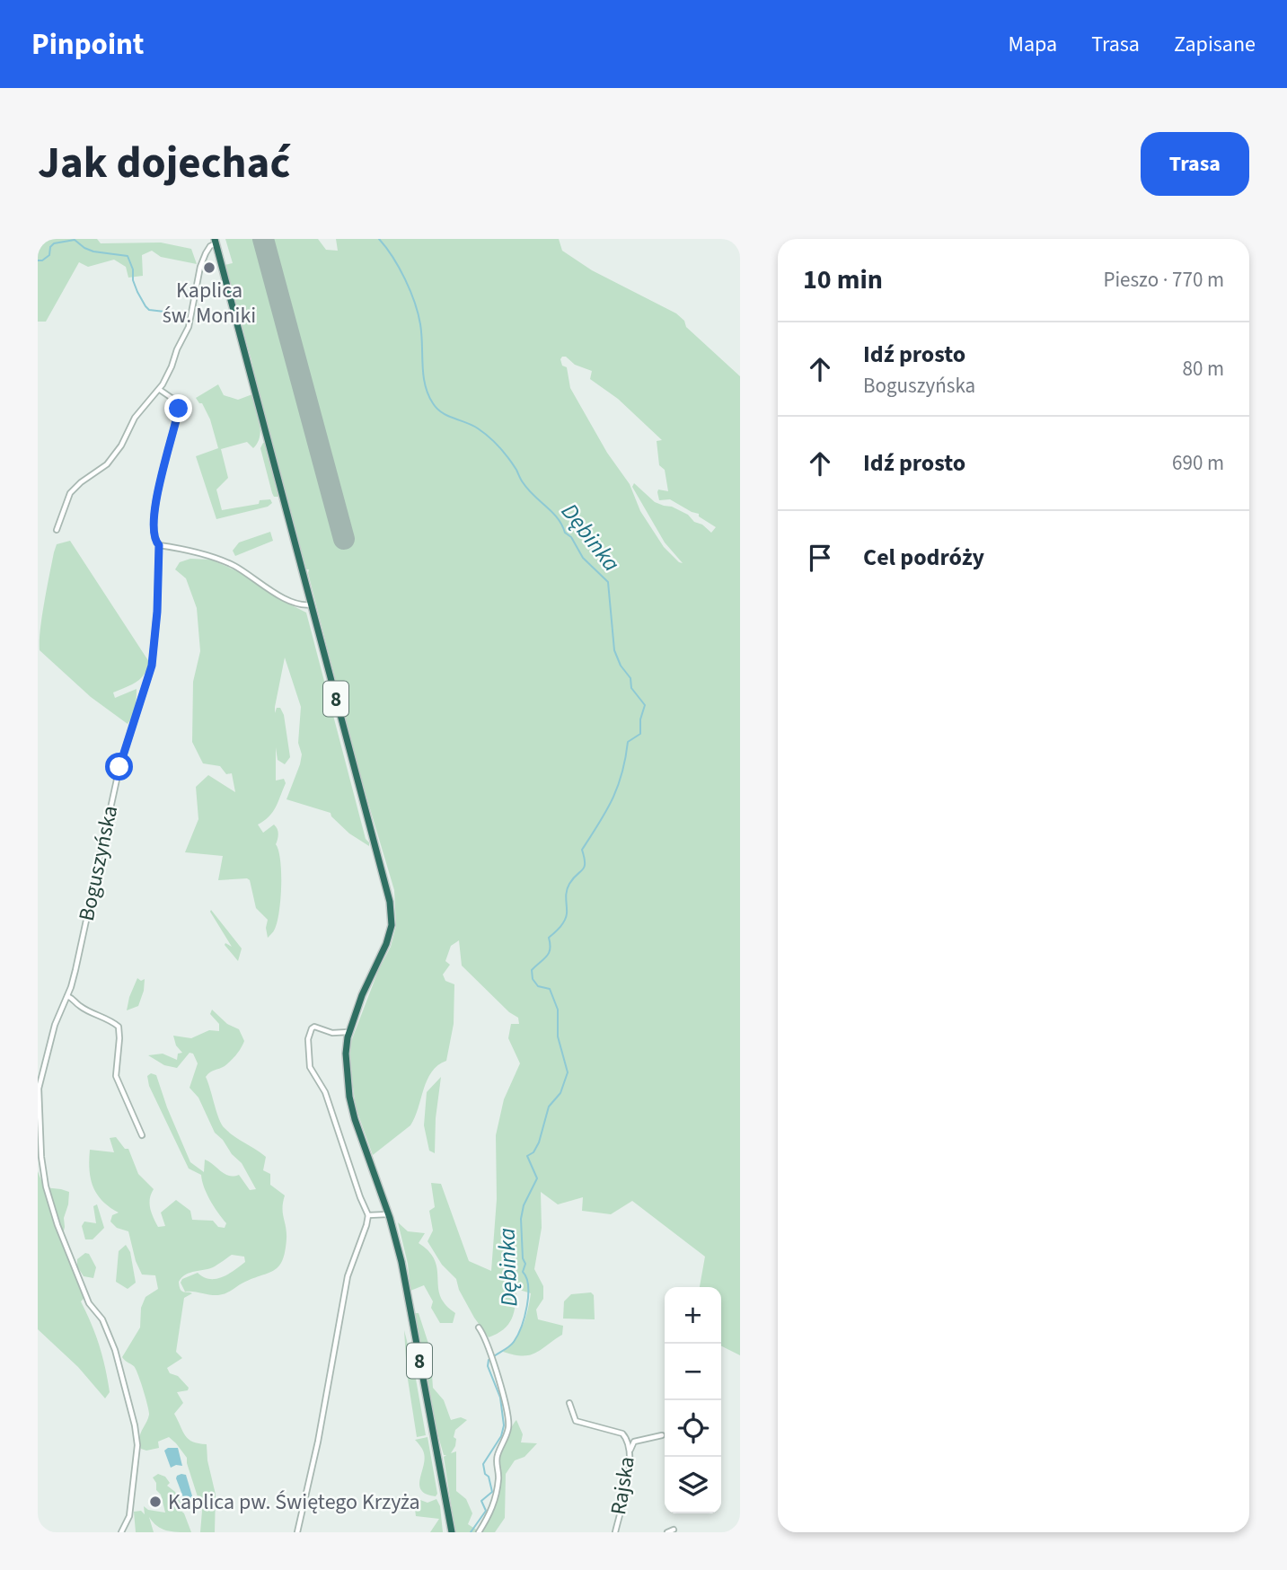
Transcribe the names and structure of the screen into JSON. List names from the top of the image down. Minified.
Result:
{"streets":{"highway":["8"],"street":["Boguszyńska","Rajska"]},"water":["Dębinka"],"places":["Kaplica św. Moniki","Kaplica pw. Świętego Krzyża"],"page":{"header":"Pinpoint","nav":["Mapa","Trasa","Zapisane"],"title":"Jak dojechać","buttons":"Trasa","heading":["10 min","Pieszo · 770 m"],"list":[["Idź prosto","Boguszyńska","80 m"],["Idź prosto","690 m"],"Cel podróży"],"map_buttons":["+","−"]}}
